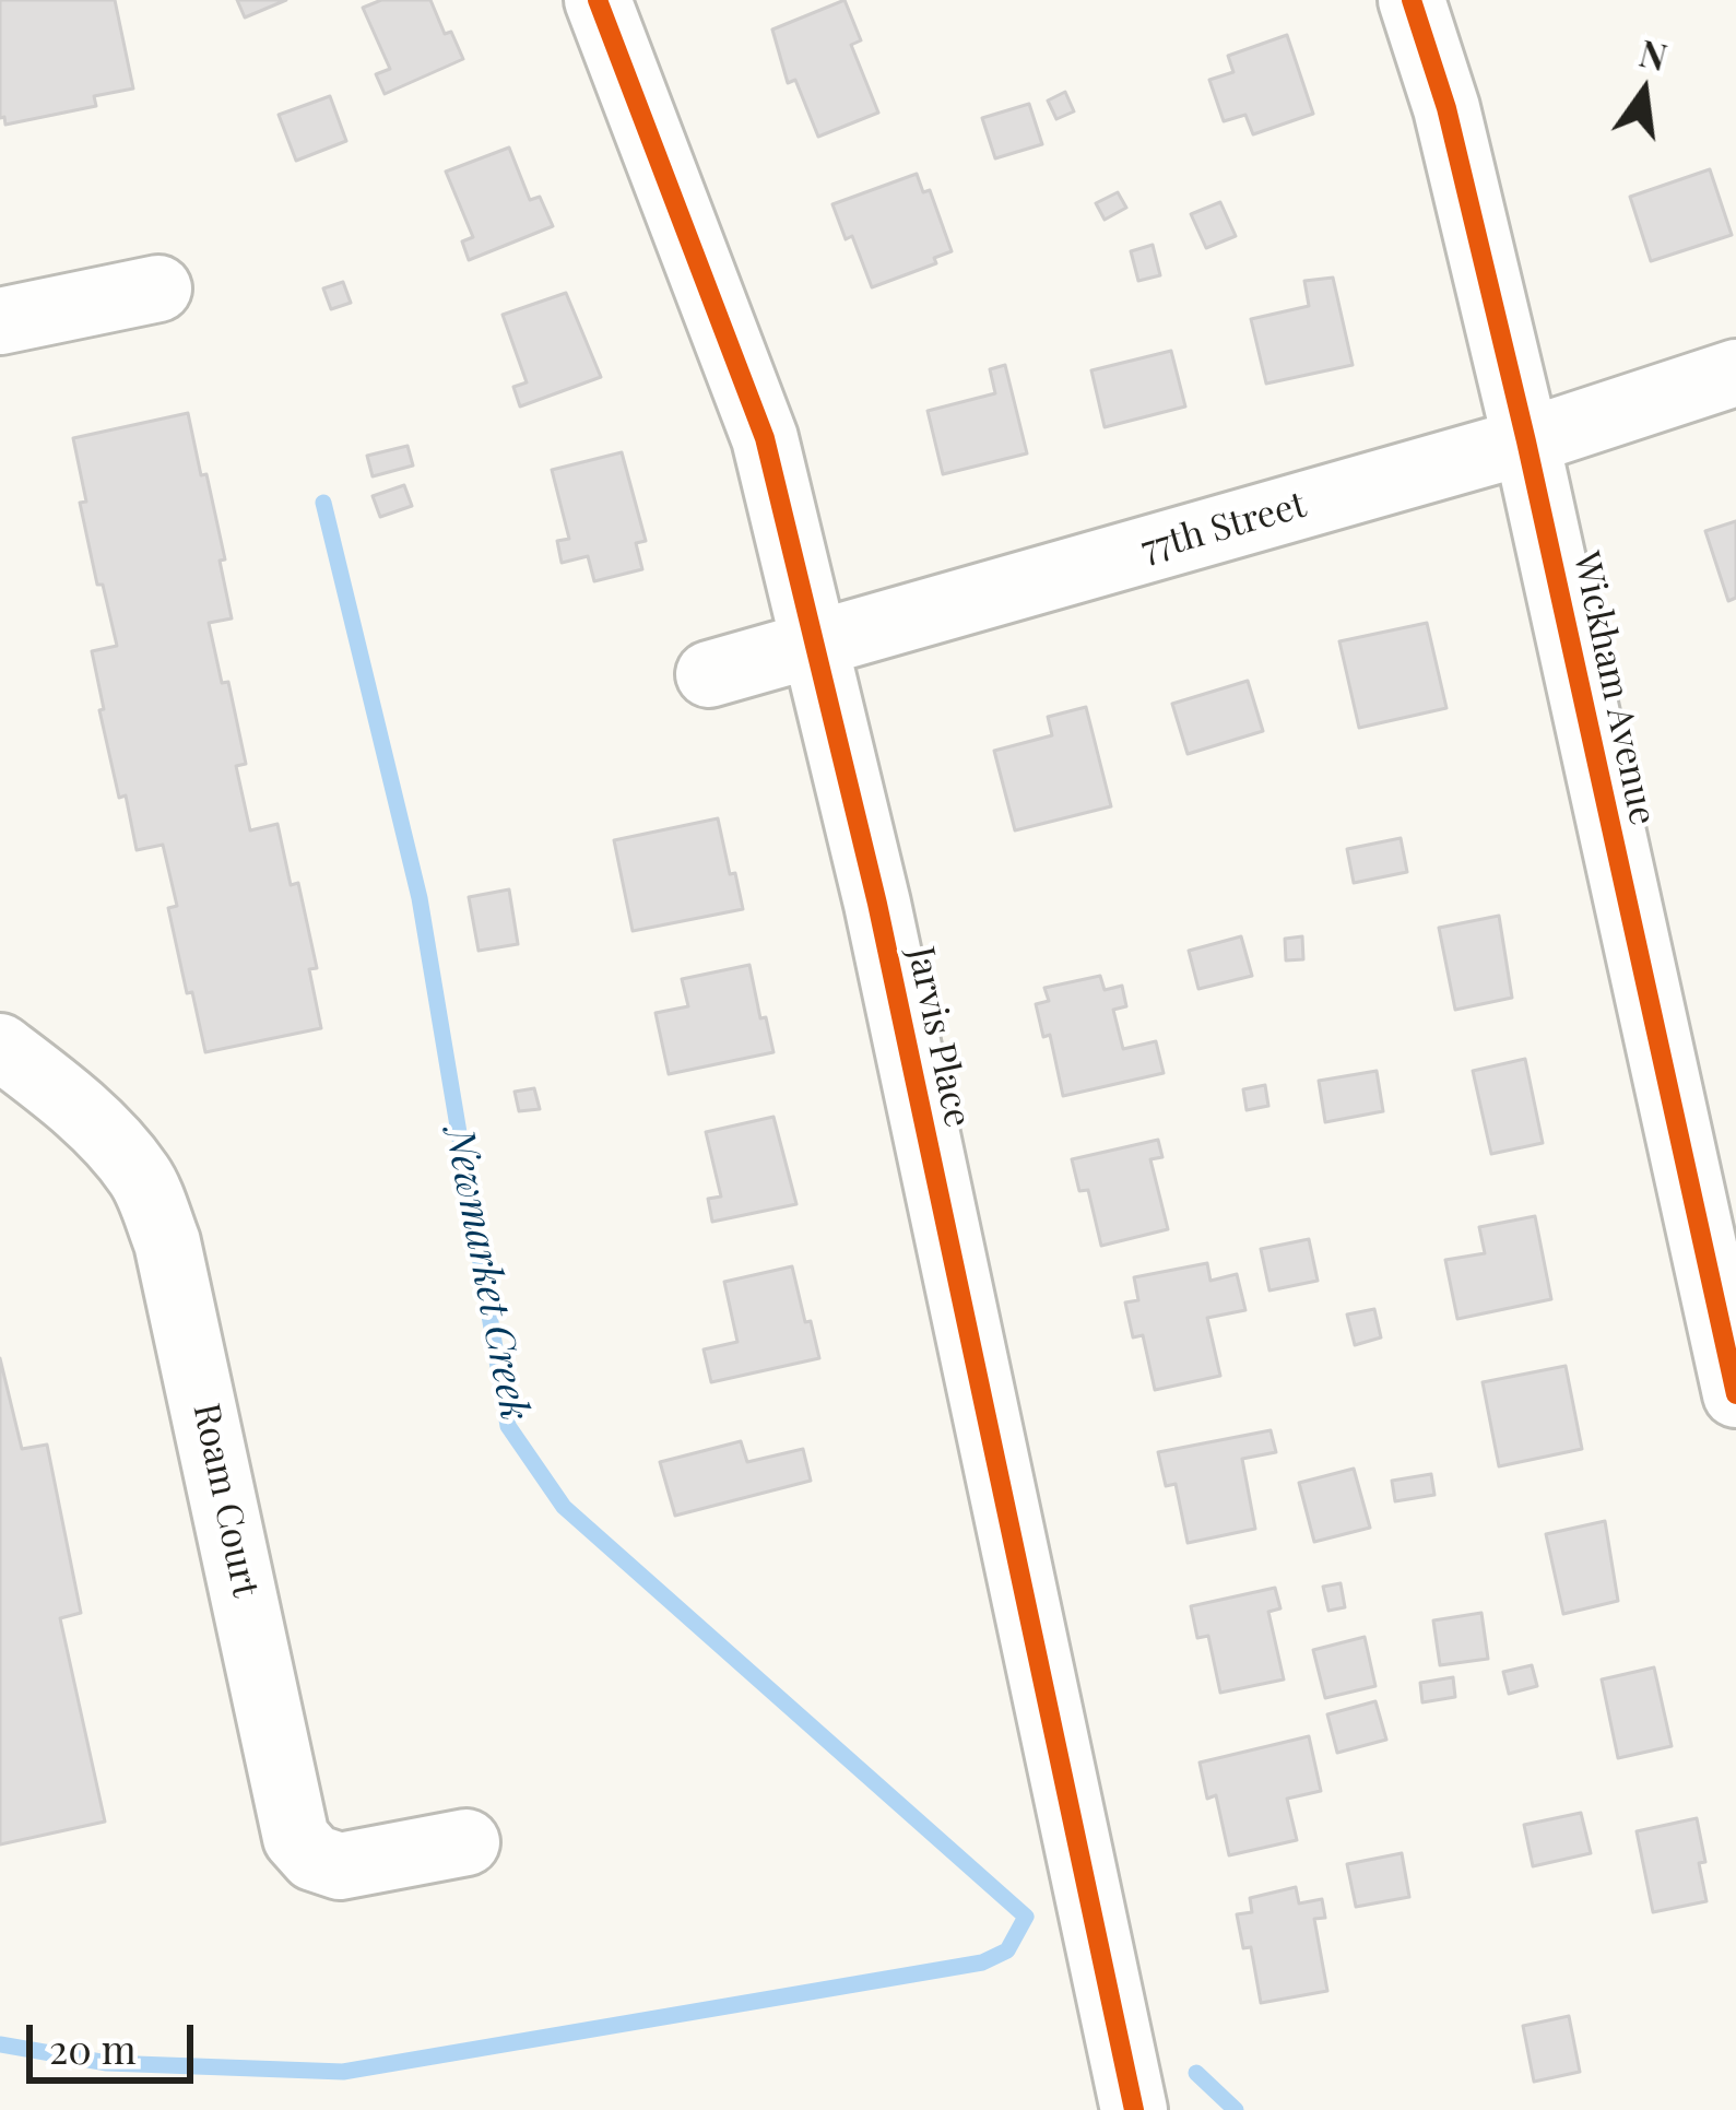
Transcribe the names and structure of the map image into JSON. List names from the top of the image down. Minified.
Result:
{"streets":{"street":["77th Street","Wickham Avenue","Jarvis Place","Roam Court"]},"crossings":[["77th Street","Wickham Avenue"],["77th Street","Jarvis Place"]],"water":["Newmarket Creek"],"scale_bar":"20 m","north":"top"}
